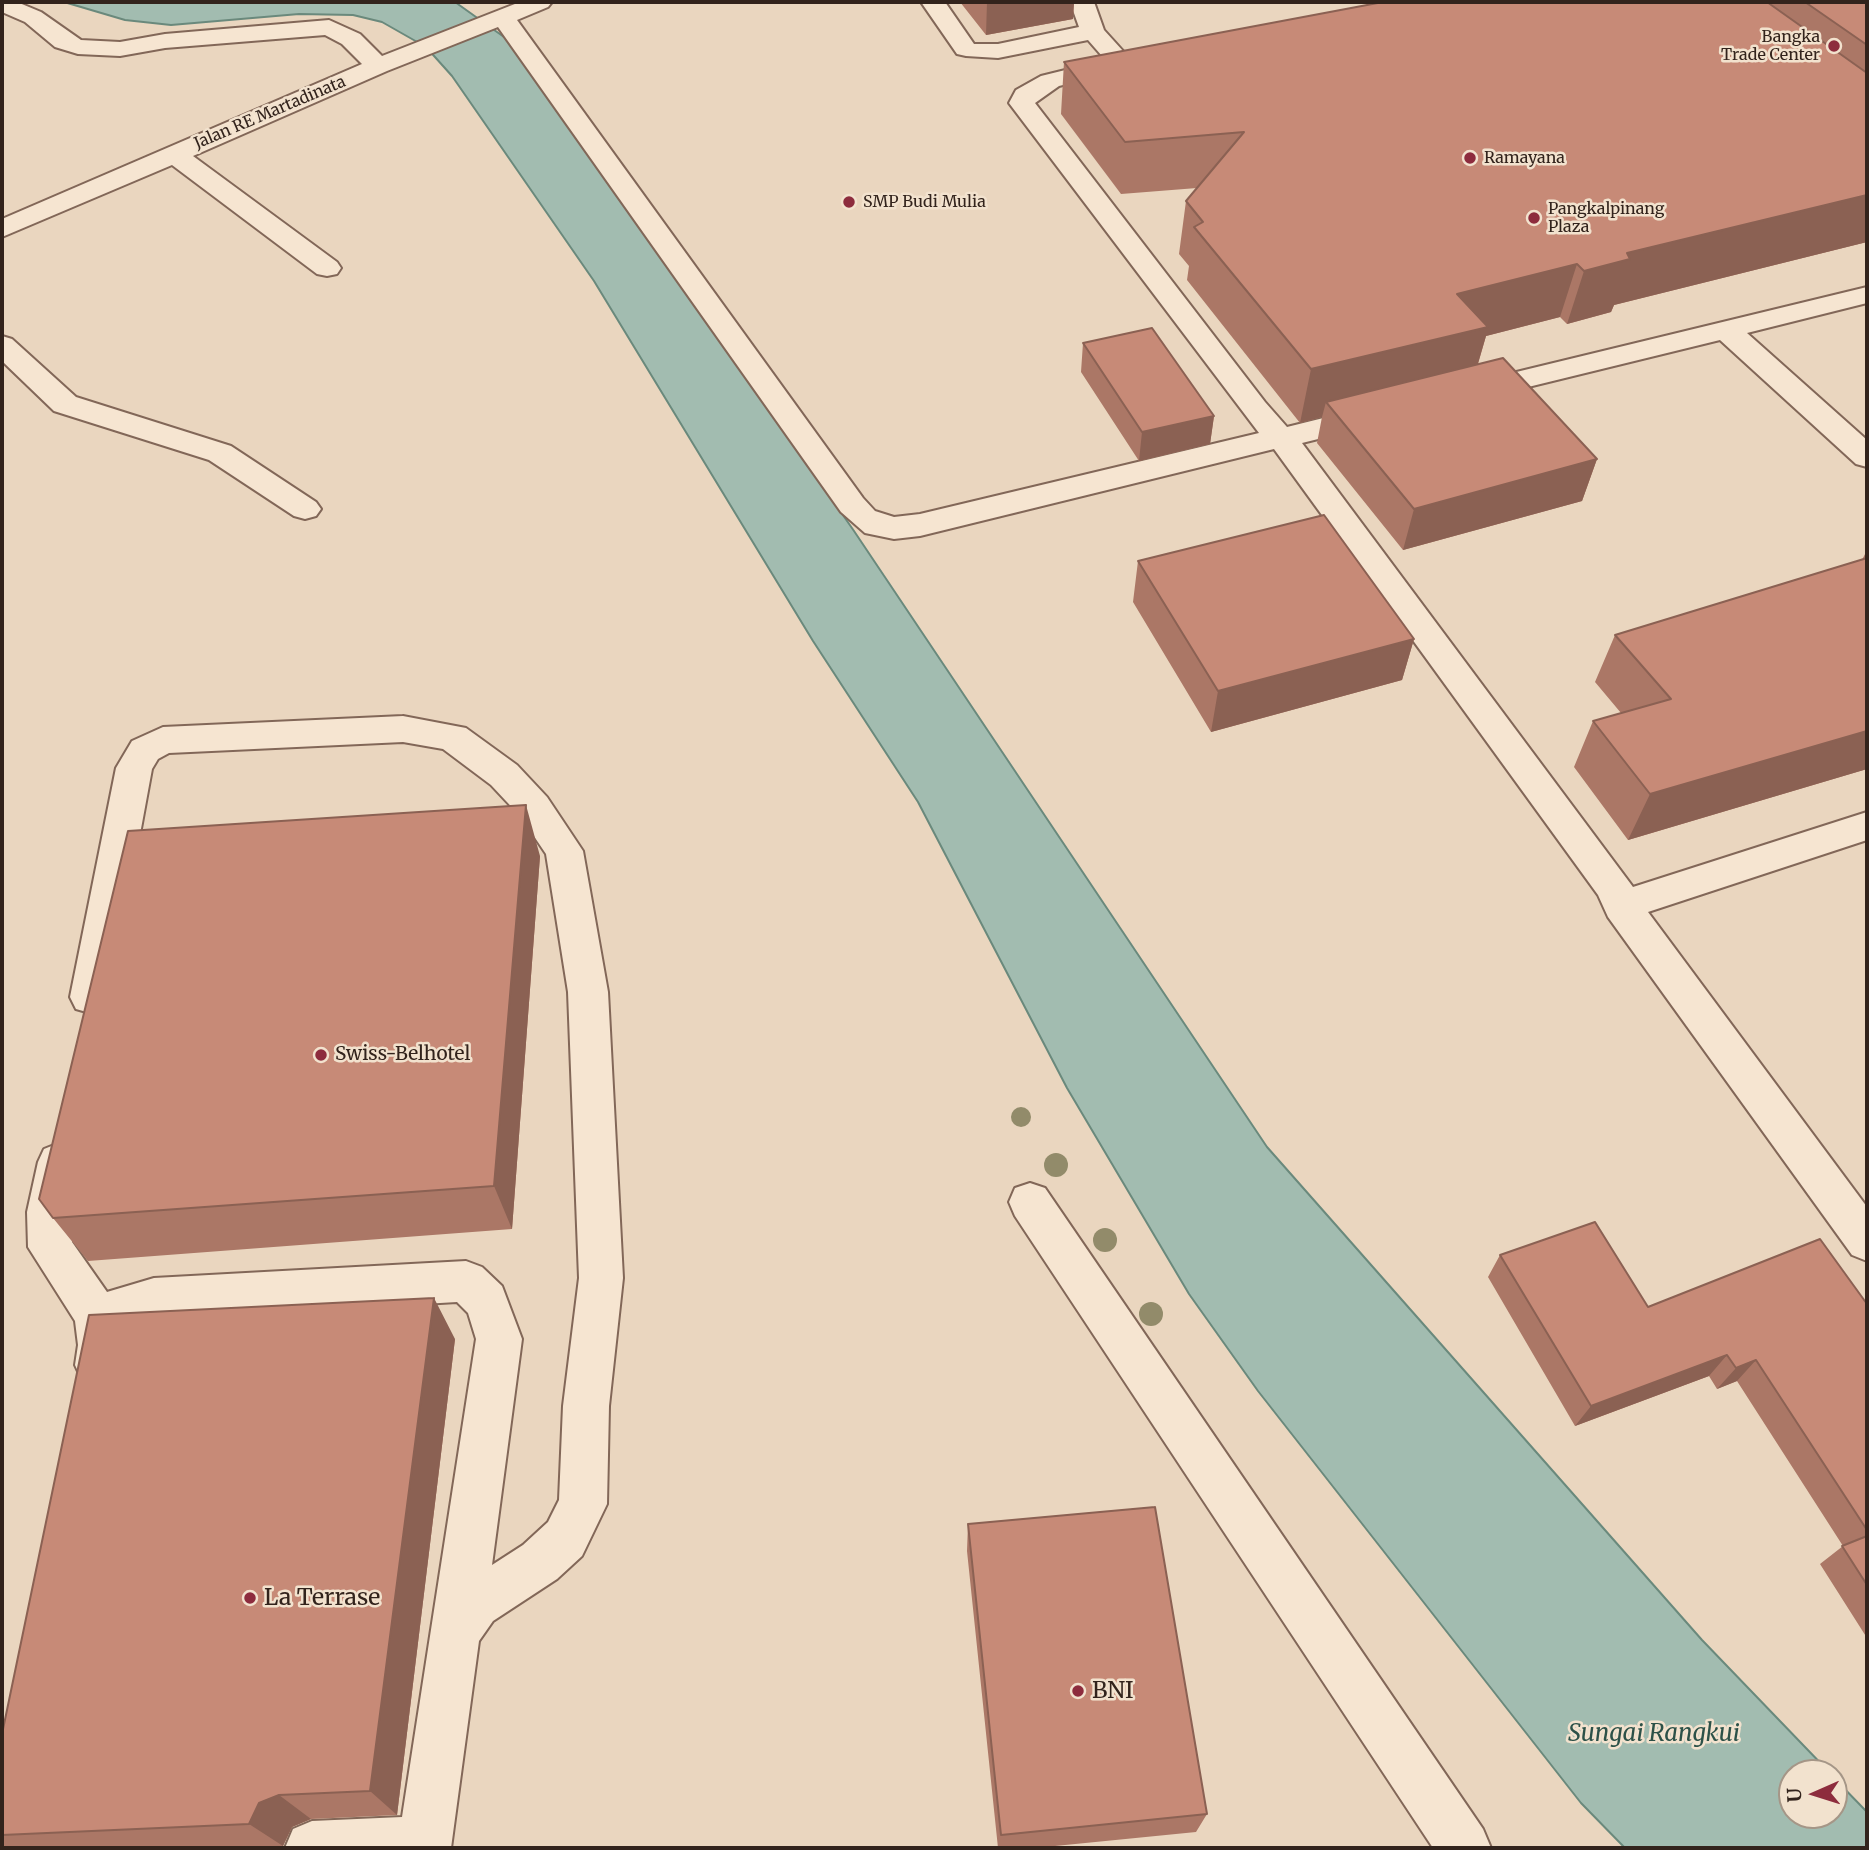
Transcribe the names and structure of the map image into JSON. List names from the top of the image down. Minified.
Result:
{"streets":{"street":["Jalan RE Martadinata"]},"water":["Sungai Rangkui"],"places":["Bangka Trade Center","Ramayana","SMP Budi Mulia","Pangkalpinang Plaza","Swiss-Belhotel","La Terrase","BNI"],"north":"left"}
